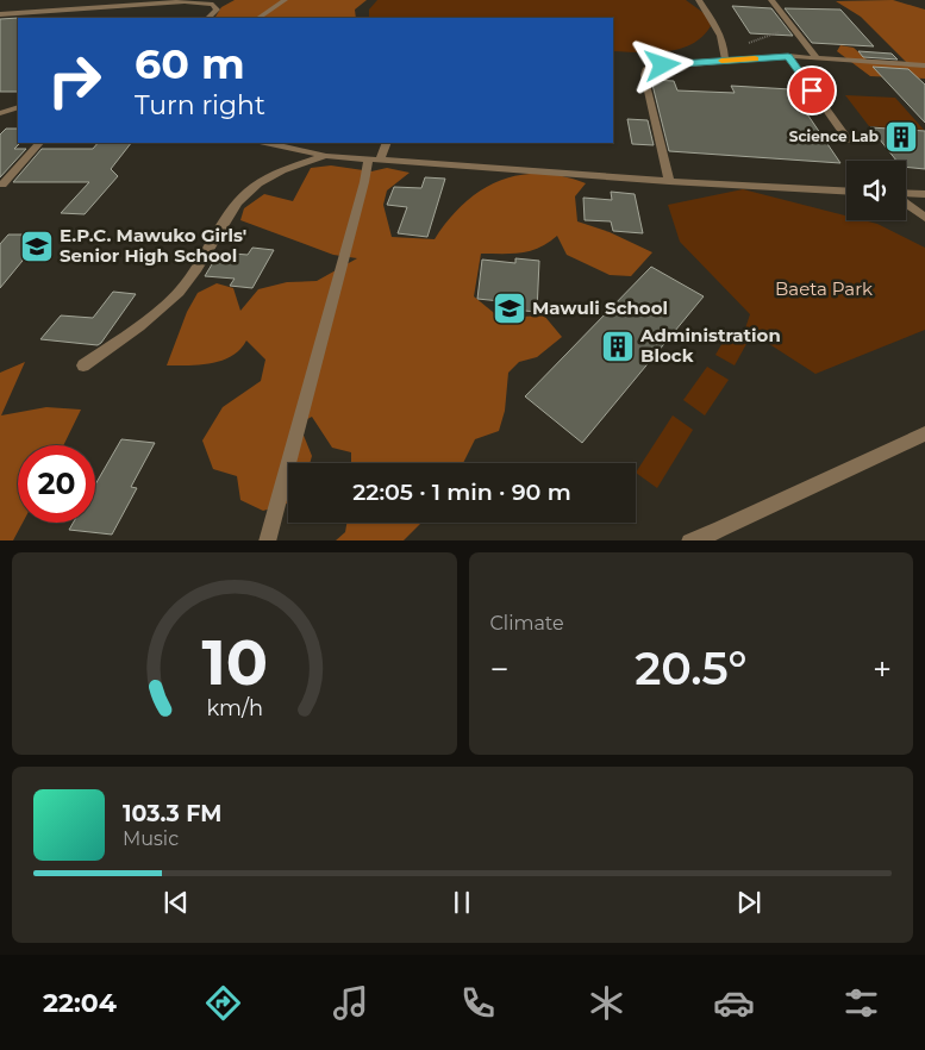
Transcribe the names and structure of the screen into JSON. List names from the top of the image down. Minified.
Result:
{"parks":["Baeta Park"],"places":{"building":["Science Lab","Administration Block"],"school or university":["E.P.C. Mawuko Girls' Senior High School","Mawuli School"]},"page":{"turn":["60 m","Turn right"],"limit":"20","trip":"22:05 · 1 min · 90 m","tile":"Climate","heat":["−","20.5°","+"],"song":["103.3 FM","Music"],"tabs":"22:04","gauge":["10","km/h"]}}
